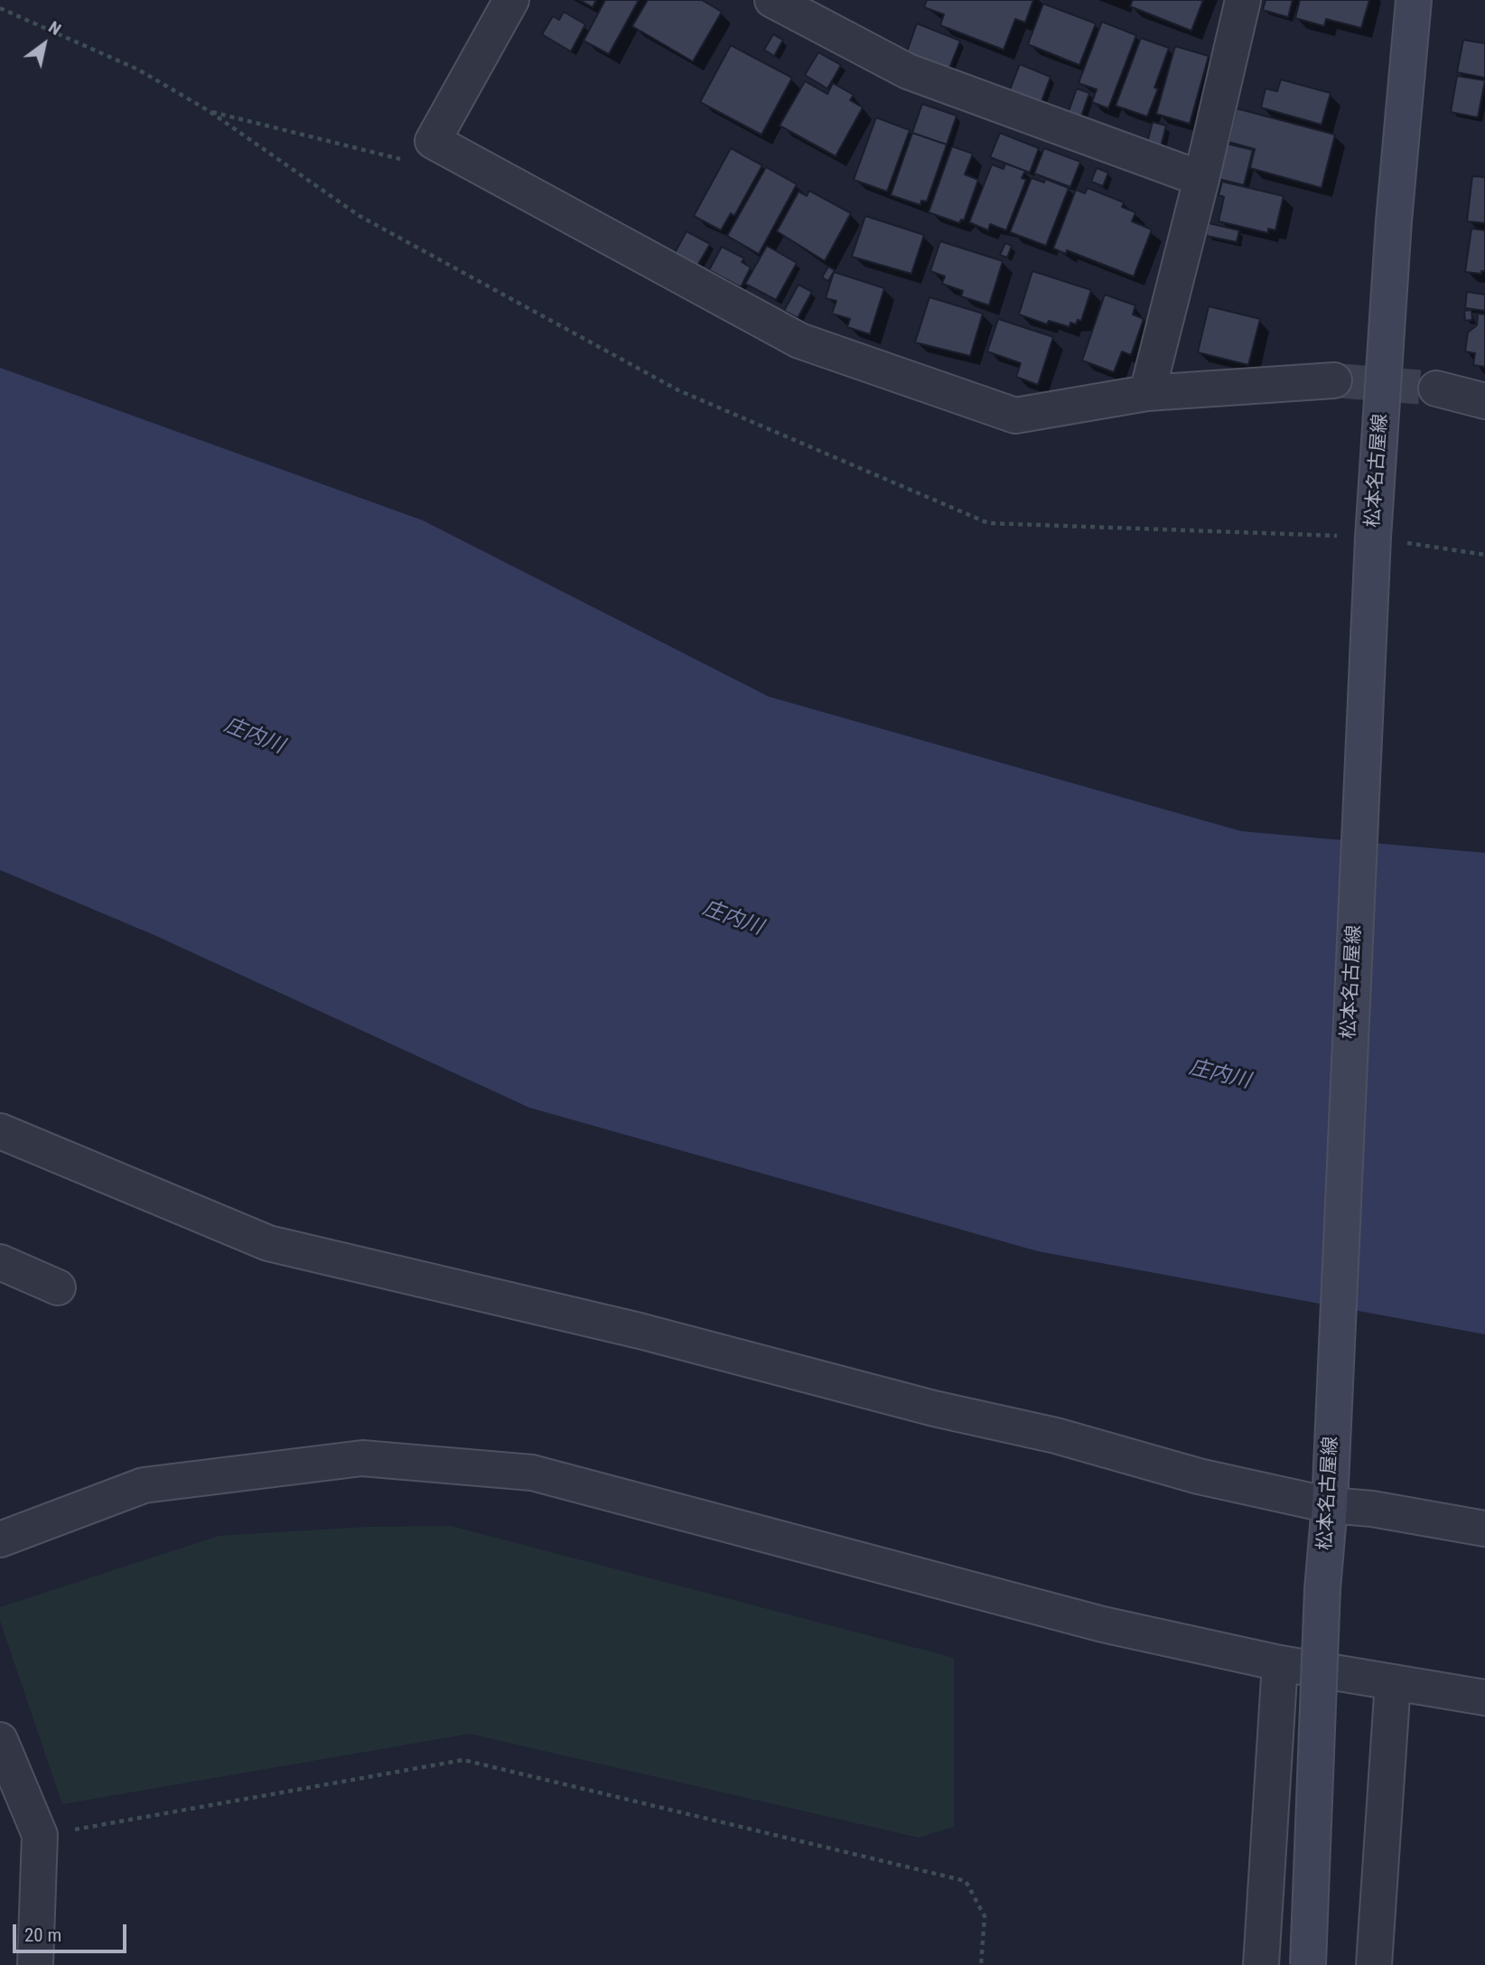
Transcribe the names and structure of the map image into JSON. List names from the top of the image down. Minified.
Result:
{"streets":{"main road":["松本名古屋線"]},"water":["庄内川"],"scale_bar":"20 m","north":"top right"}
